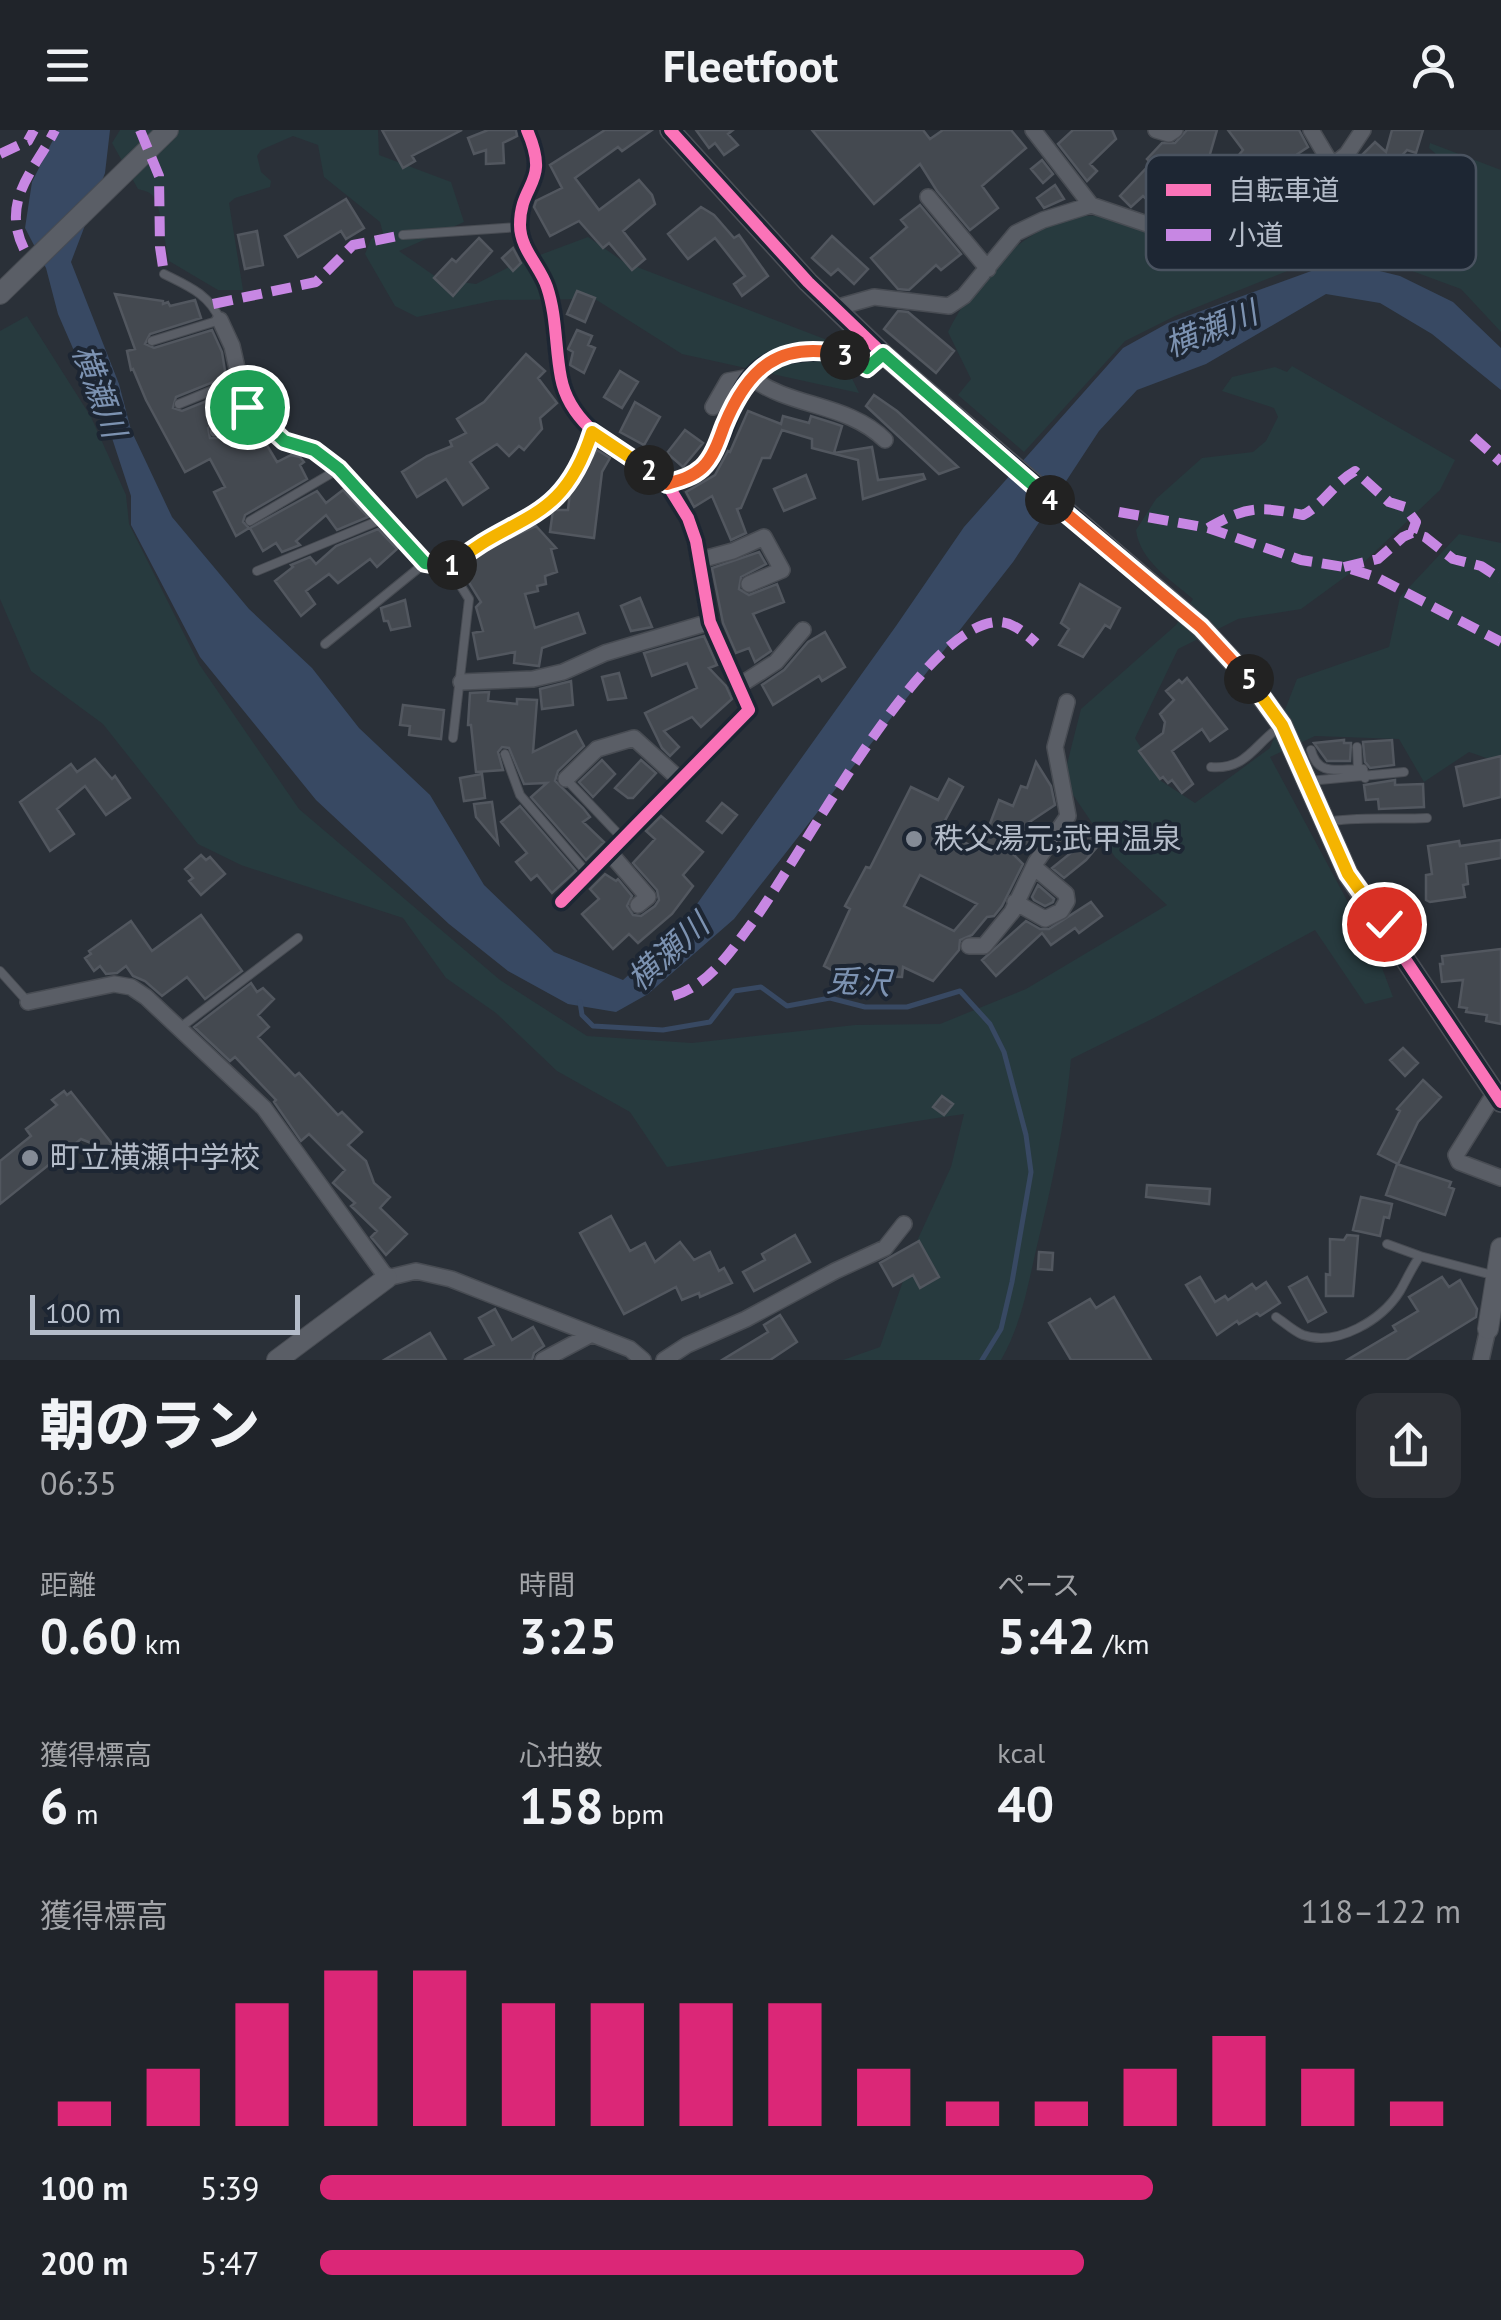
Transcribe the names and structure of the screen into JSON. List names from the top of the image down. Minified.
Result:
{"water":["横瀬川","兎沢"],"places":["秩父湯元;武甲温泉","町立横瀬中学校"],"legend":["自転車道","小道"],"scale_bar":"100 m","page":{"header":"Fleetfoot","pins":["3","2","4","1","5"],"scale":"100 m","heading":["朝のラン","06:35"],"stats":[["距離","0.60 km"],["時間","3:25"],["ペース","5:42 /km"],["獲得標高","6 m"],["心拍数","158 bpm"],["kcal","40"]],"chart":["獲得標高","118–122 m"],"list":[{"name":"100 m","note":"5:39"},{"name":"200 m","note":"5:47"}]}}
